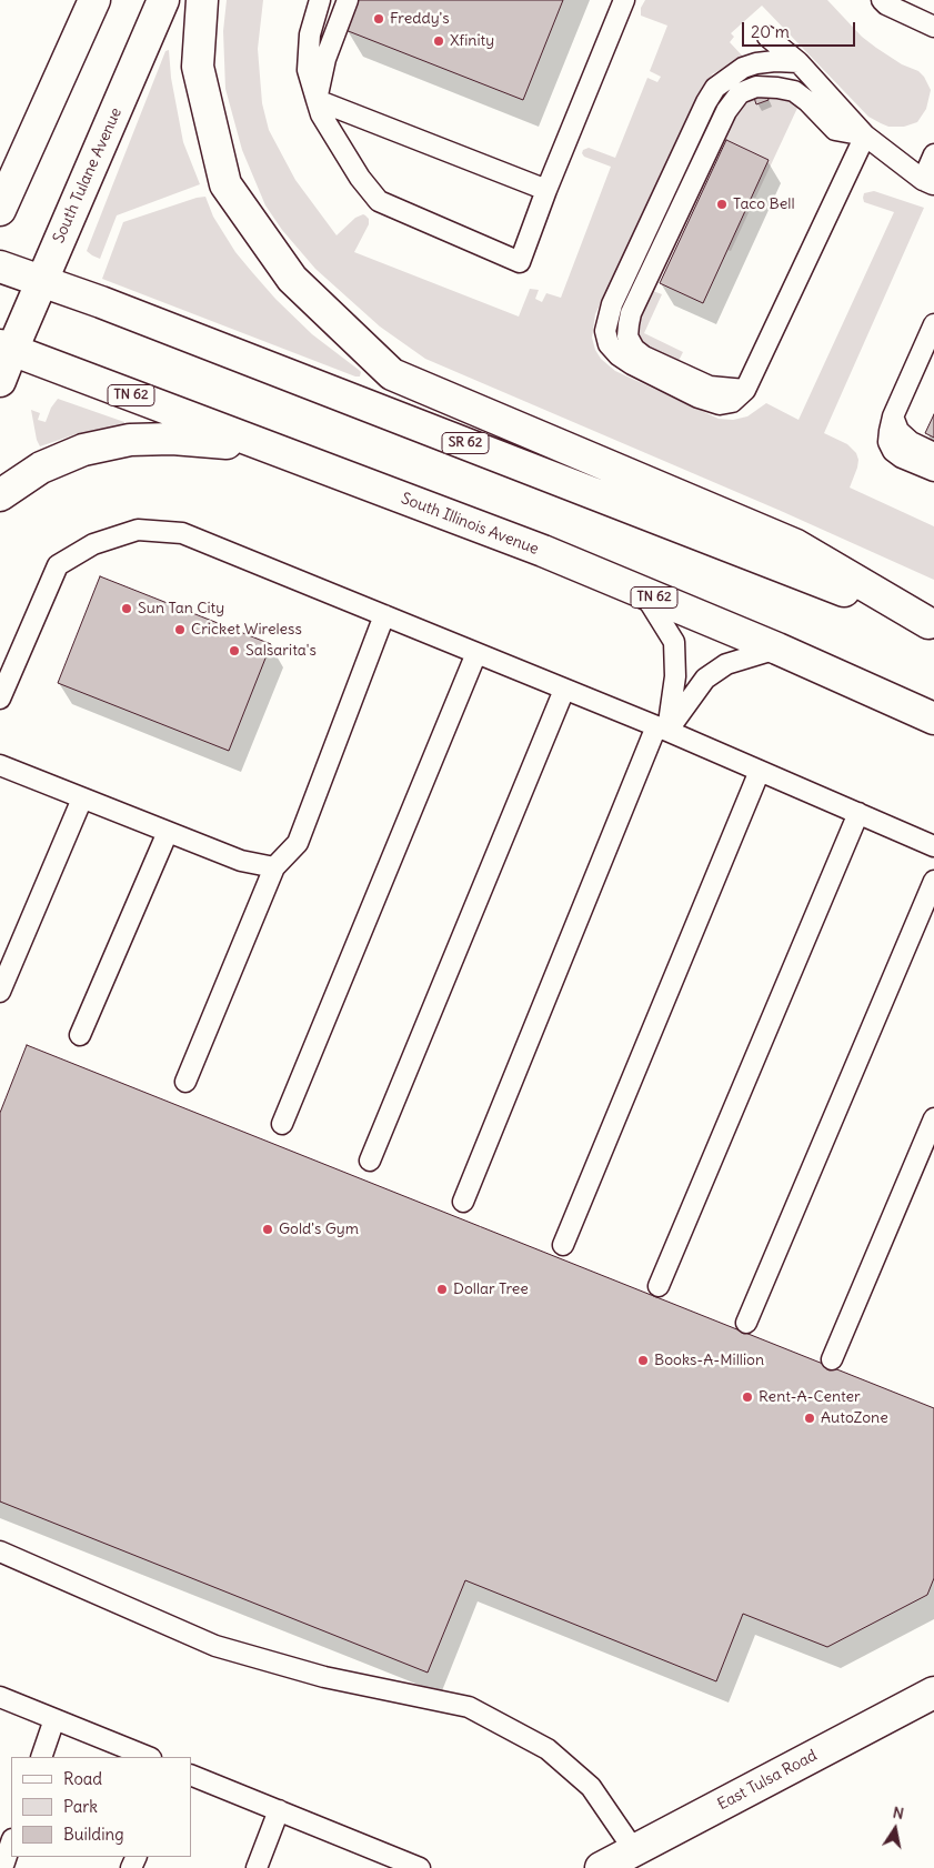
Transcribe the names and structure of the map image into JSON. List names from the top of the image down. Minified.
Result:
{"streets":{"main road":["South Tulane Avenue","TN 62","SR 62","South Illinois Avenue","East Tulsa Road"]},"crossings":[["South Tulane Avenue","SR 62"],["South Tulane Avenue","South Illinois Avenue"]],"places":["Freddy's","Xfinity","Taco Bell","Sun Tan City","Cricket Wireless","Salsarita's","Gold's Gym","Dollar Tree","Books-A-Million","Rent-A-Center","AutoZone"],"legend":["Road","Park","Building"],"scale_bar":"20 m","north":"top"}
